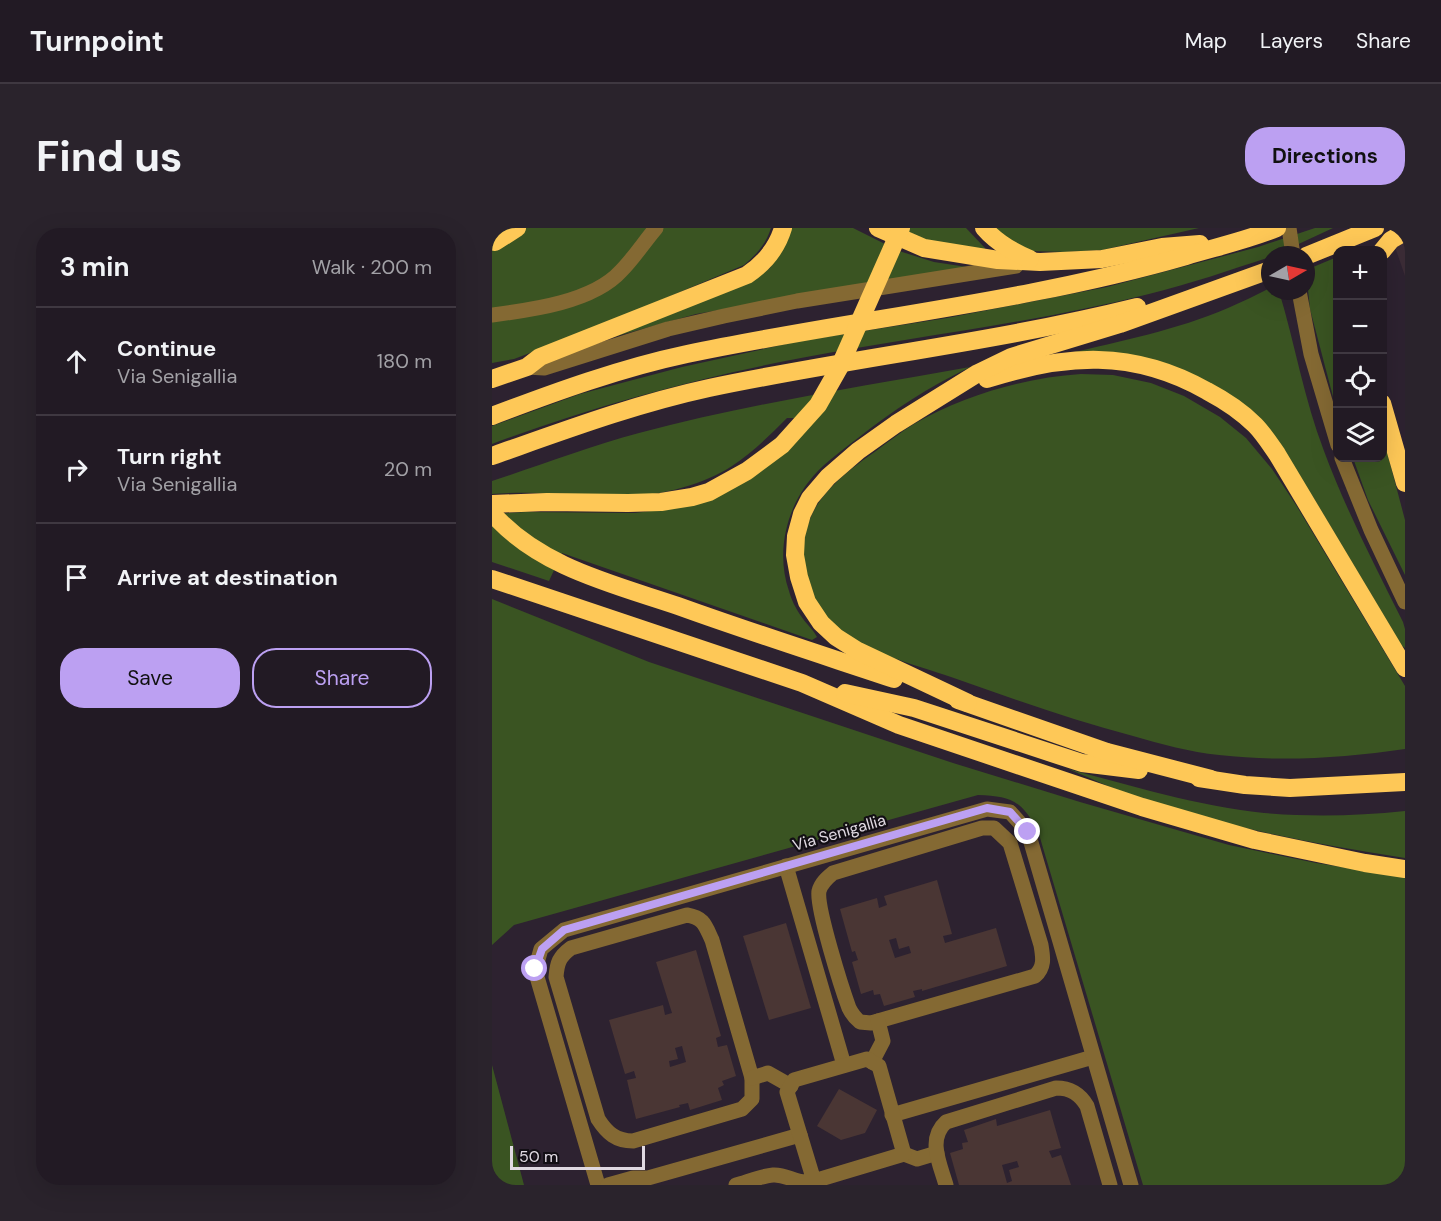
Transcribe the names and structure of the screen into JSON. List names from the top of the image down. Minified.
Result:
{"streets":{"street":["Via Senigallia"]},"scale_bar":"50 m","north":"right","page":{"header":"Turnpoint","nav":["Map","Layers","Share"],"buttons":["Directions",["Save","Share"]],"title":"Find us","heading":["3 min","Walk · 200 m"],"map_buttons":["+","−"],"list":[["Continue","Via Senigallia","180 m"],["Turn right","Via Senigallia","20 m"],"Arrive at destination"],"scale":"50 m"}}
